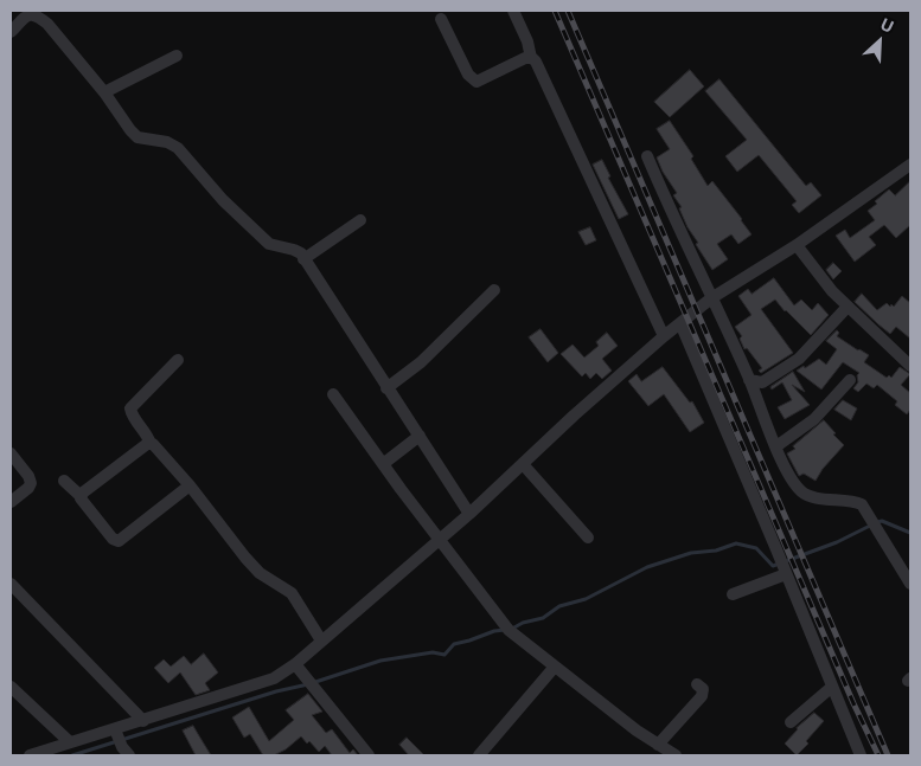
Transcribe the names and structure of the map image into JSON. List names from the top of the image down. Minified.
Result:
{"north":"top right"}
